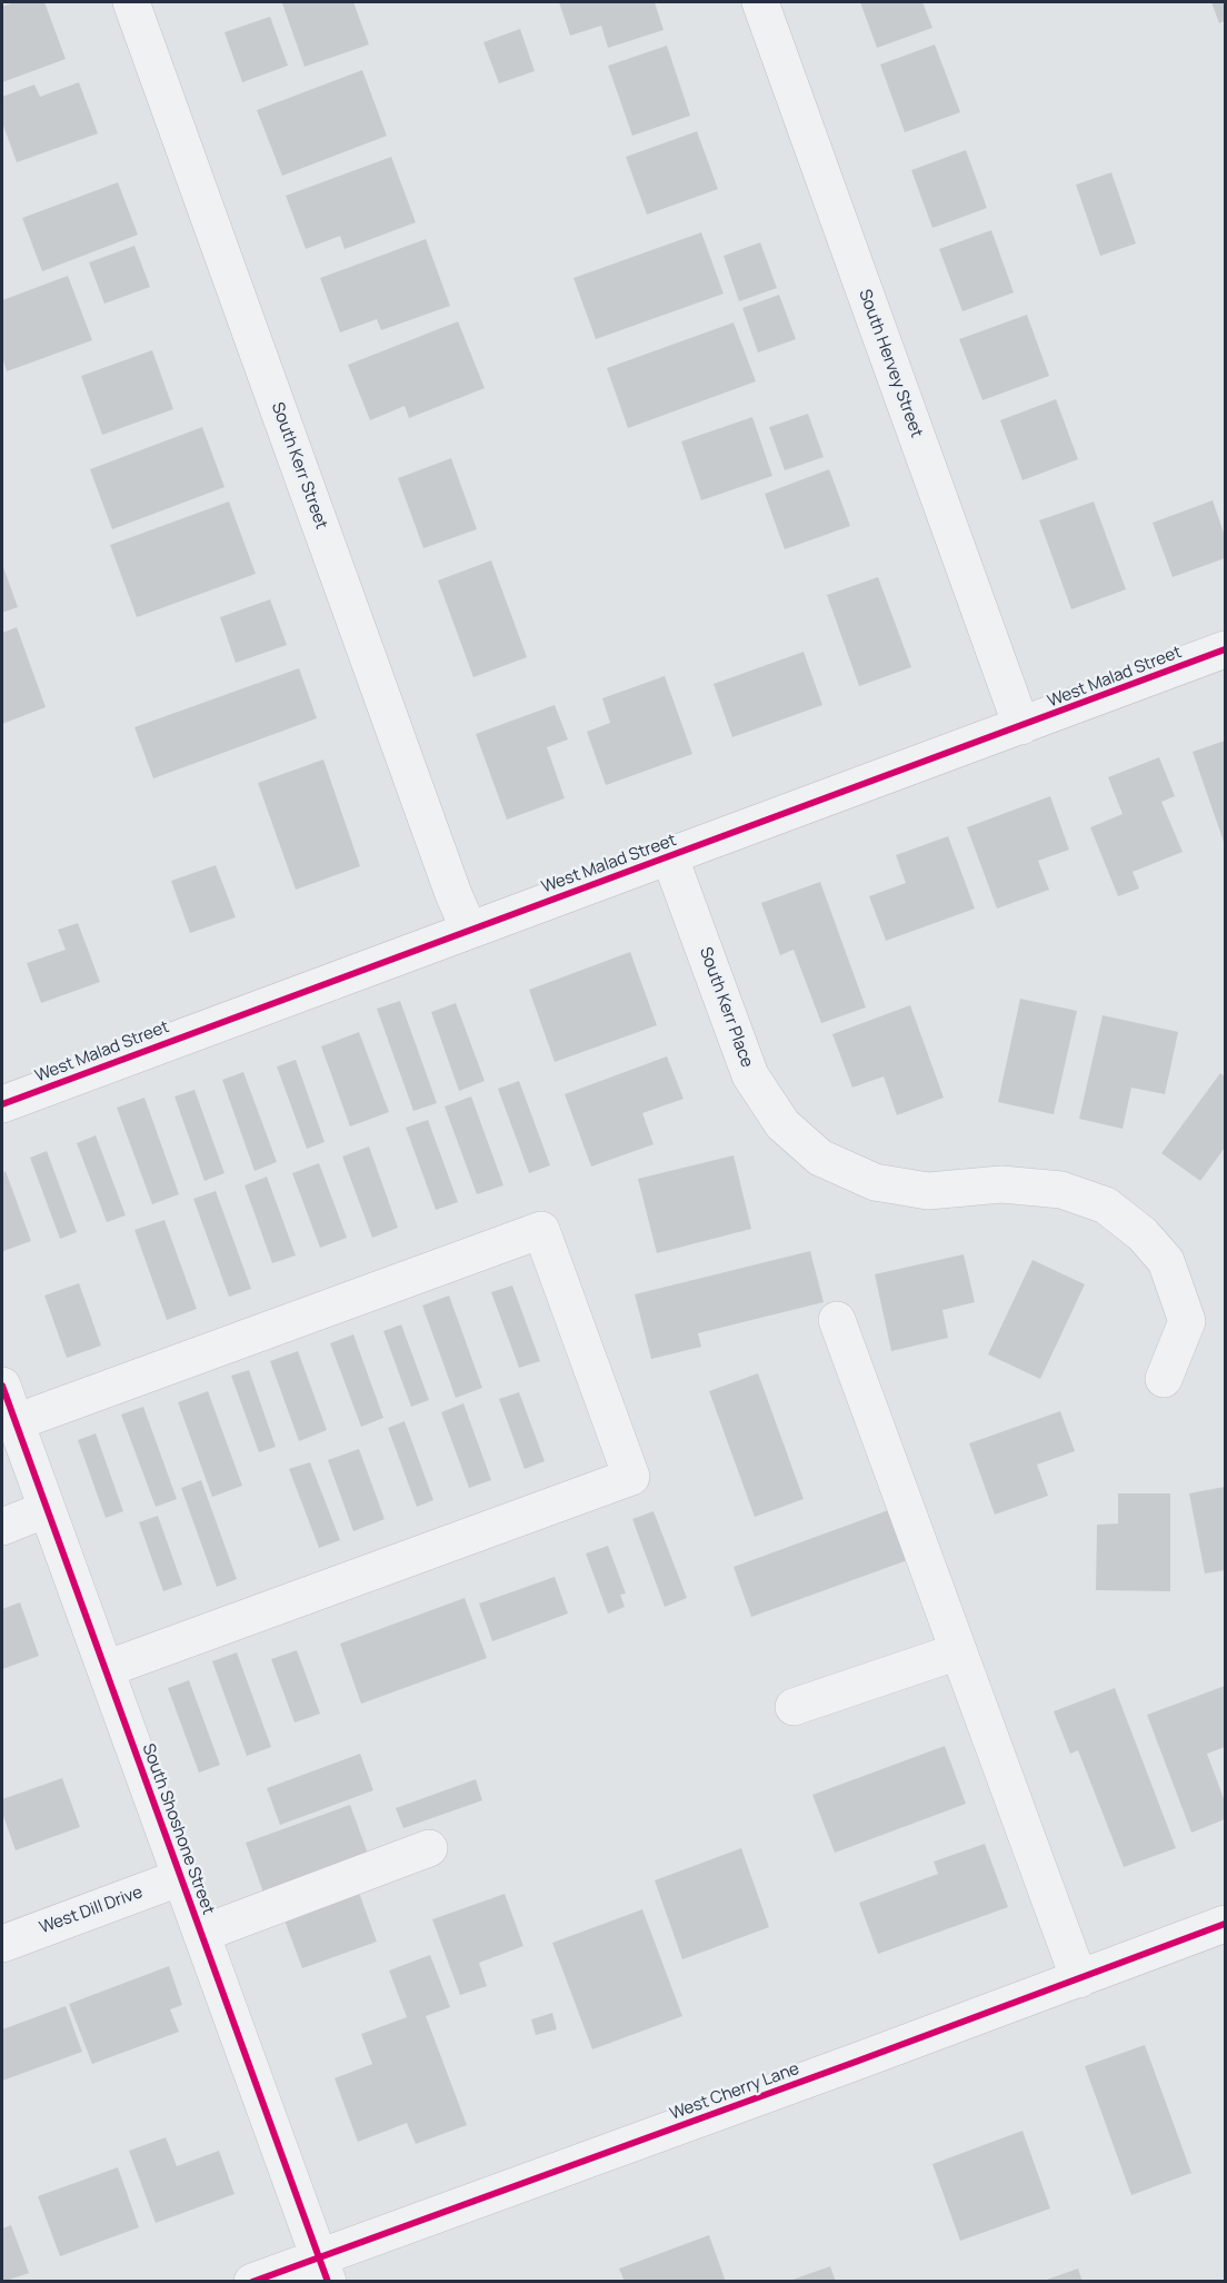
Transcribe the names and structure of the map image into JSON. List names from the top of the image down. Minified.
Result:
{"streets":{"street":["South Hervey Street","South Kerr Street","West Malad Street","South Kerr Place","South Shoshone Street","West Dill Drive","West Cherry Lane"]},"crossings":[["South Hervey Street","West Malad Street"],["South Kerr Street","West Malad Street"],["West Malad Street","South Kerr Place"],["South Shoshone Street","West Dill Drive"],["South Shoshone Street","West Cherry Lane"]]}
